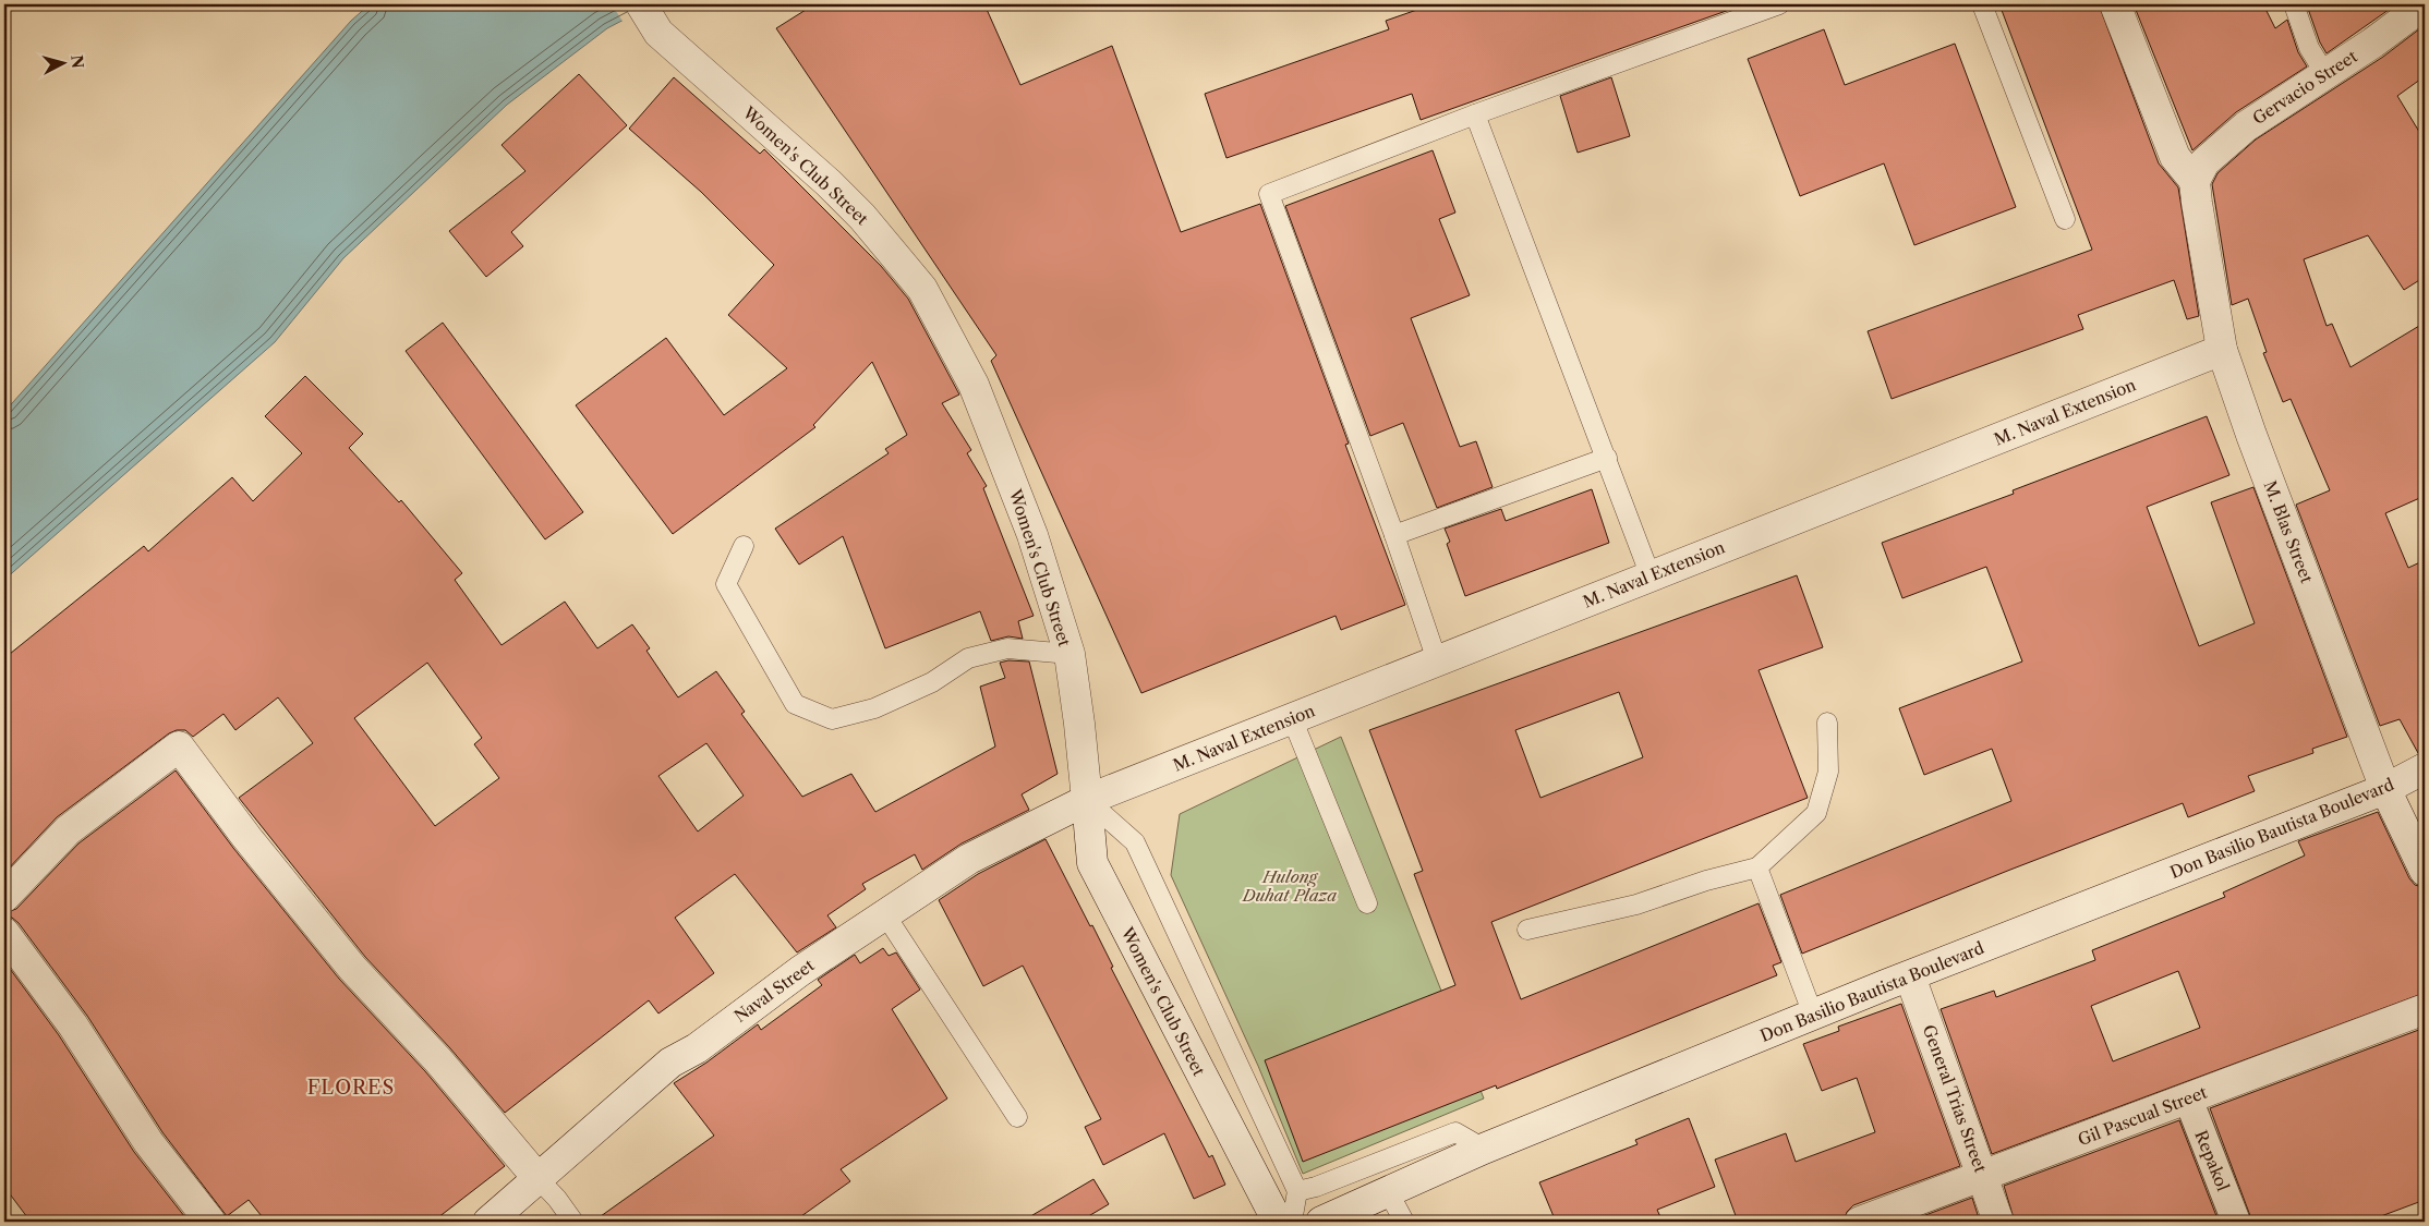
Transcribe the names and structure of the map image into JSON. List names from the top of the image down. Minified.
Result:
{"streets":{"street":["Gervacio Street","Women's Club Street","M. Naval Extension","M. Blas Street","Don Basilio Bautista Boulevard","Naval Street","General Trias Street","Gil Pascual Street","Repakol"]},"crossings":[["Gervacio Street","M. Blas Street"],["Women's Club Street","M. Naval Extension"],["Women's Club Street","Naval Street"],["M. Naval Extension","M. Blas Street"],["M. Naval Extension","Naval Street"],["M. Blas Street","Don Basilio Bautista Boulevard"],["Don Basilio Bautista Boulevard","General Trias Street"],["General Trias Street","Gil Pascual Street"],["Gil Pascual Street","Repakol"]],"districts":["FLORES"],"parks":["Hulong Duhat Plaza"],"north":"right"}
